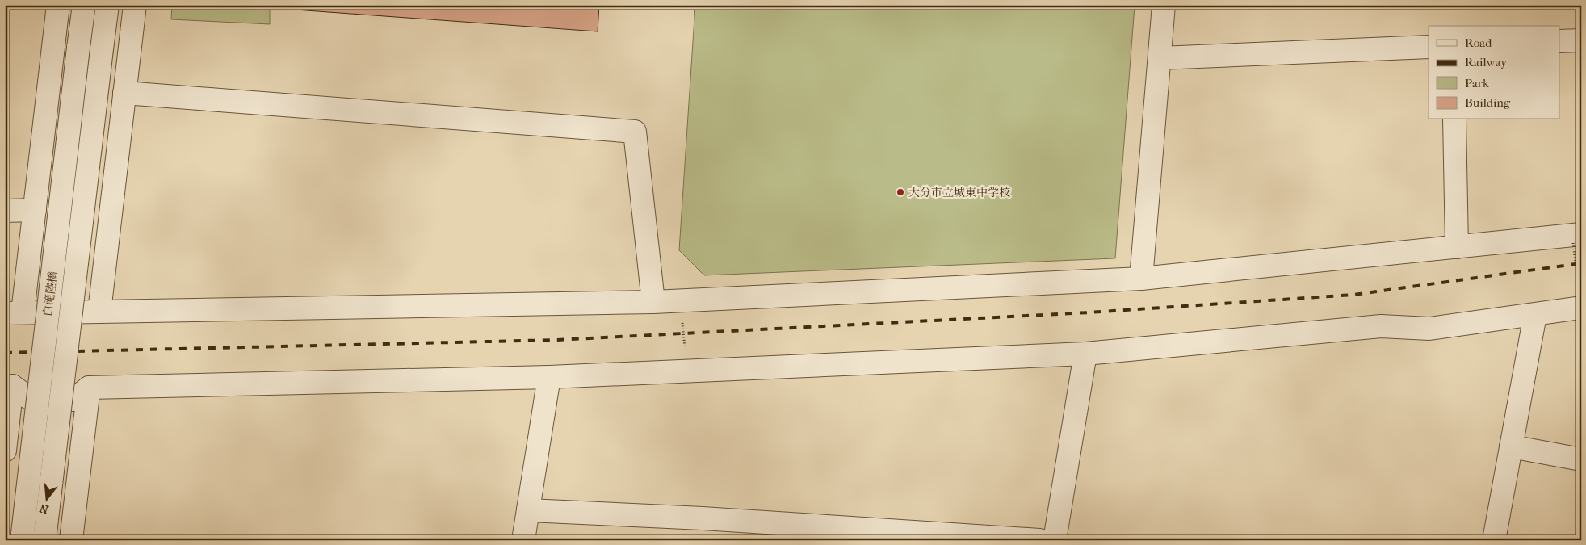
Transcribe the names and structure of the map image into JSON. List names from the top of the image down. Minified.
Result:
{"streets":{"street":["白滝陸橋"]},"places":["大分市立城東中学校"],"legend":["Road","Railway","Park","Building"],"north":"bottom"}
